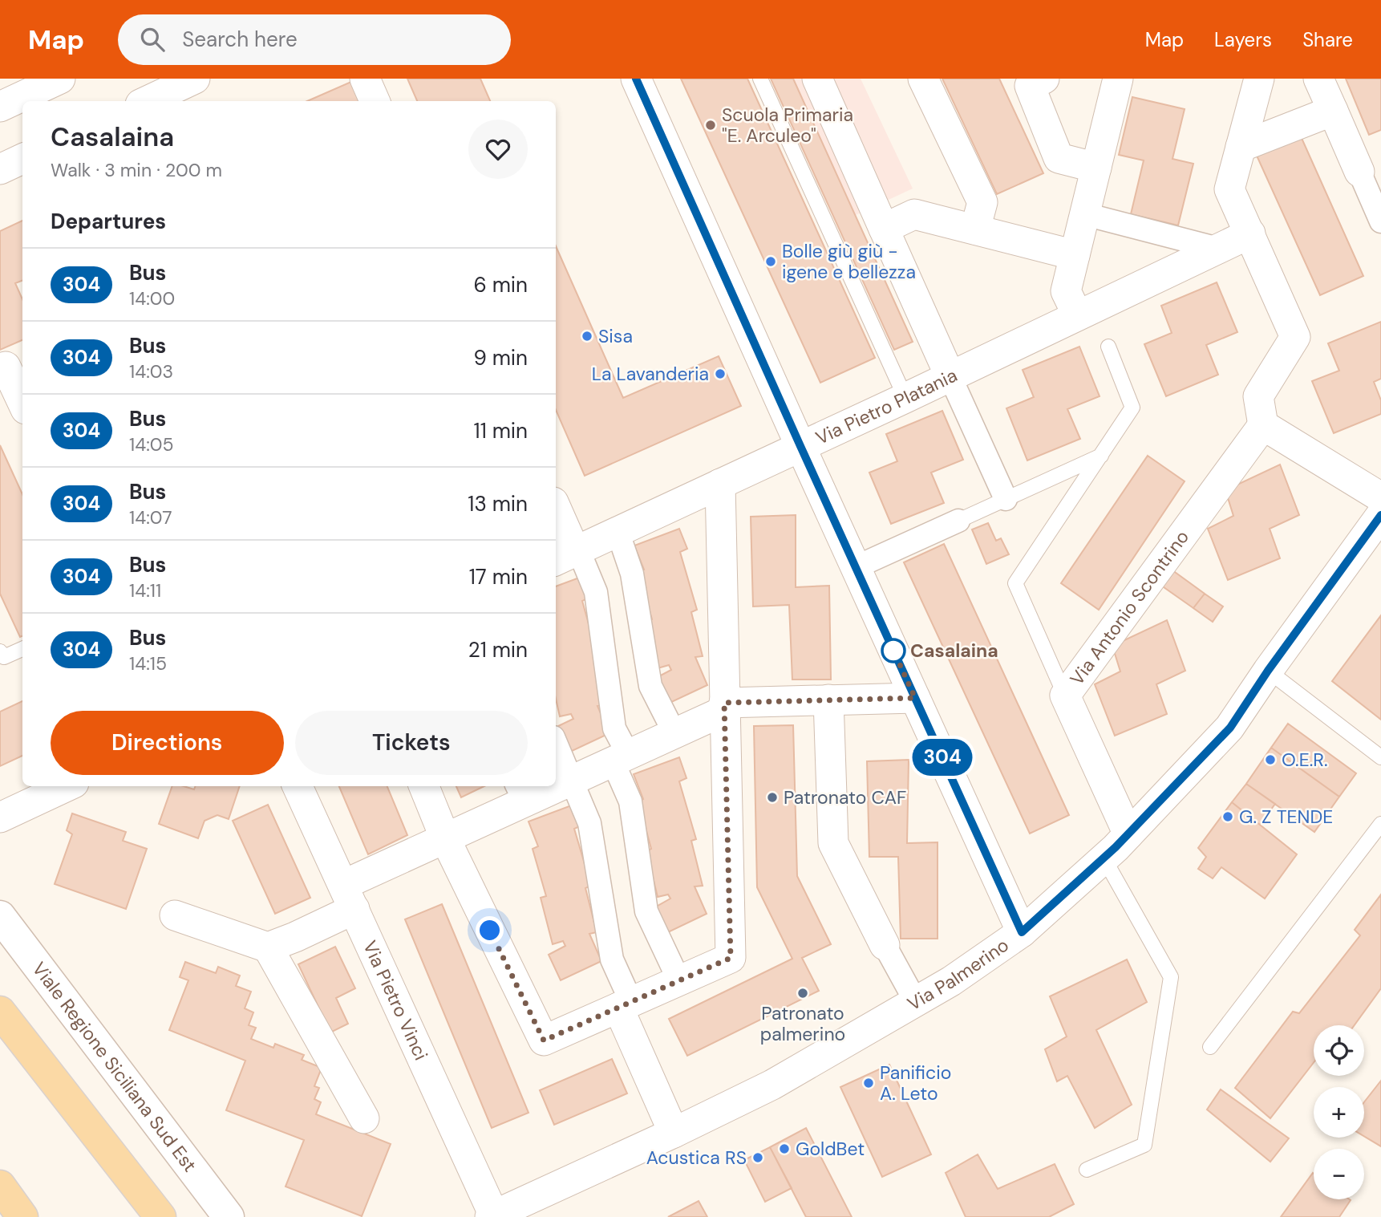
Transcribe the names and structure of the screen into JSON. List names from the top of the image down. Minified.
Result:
{"streets":{"street":["Via Pietro Platania","Via Antonio Scontrino","Via Palmerino","Via Pietro Vinci","Viale Regione Siciliana Sud Est"]},"crossings":[["Via Antonio Scontrino","Via Palmerino"],["Via Palmerino","Via Pietro Vinci"]],"places":["Scuola Primaria \"E. Arculeo\"","Bolle giù giù - igene e bellezza","Sisa","La Lavanderia","Casalaina","O.E.R.","Patronato CAF","G. Z TENDE","Patronato palmerino","Panificio A. Leto","GoldBet","Acustica RS"],"lines":["bus line 304"],"page":{"header":"Map","search":"Search here","nav":["Map","Layers","Share"],"on_map":"304","heading":[["Casalaina","Walk · 3 min · 200 m"],"Departures"],"list":[{"mark":"304","name":"Bus","note":"14:00","value":"6 min"},{"mark":"304","name":"Bus","note":"14:03","value":"9 min"},{"mark":"304","name":"Bus","note":"14:05","value":"11 min"},{"mark":"304","name":"Bus","note":"14:07","value":"13 min"},{"mark":"304","name":"Bus","note":"14:11","value":"17 min"},{"mark":"304","name":"Bus","note":"14:15","value":"21 min"}],"buttons":["Directions","Tickets"],"map_buttons":["+","−"]}}
